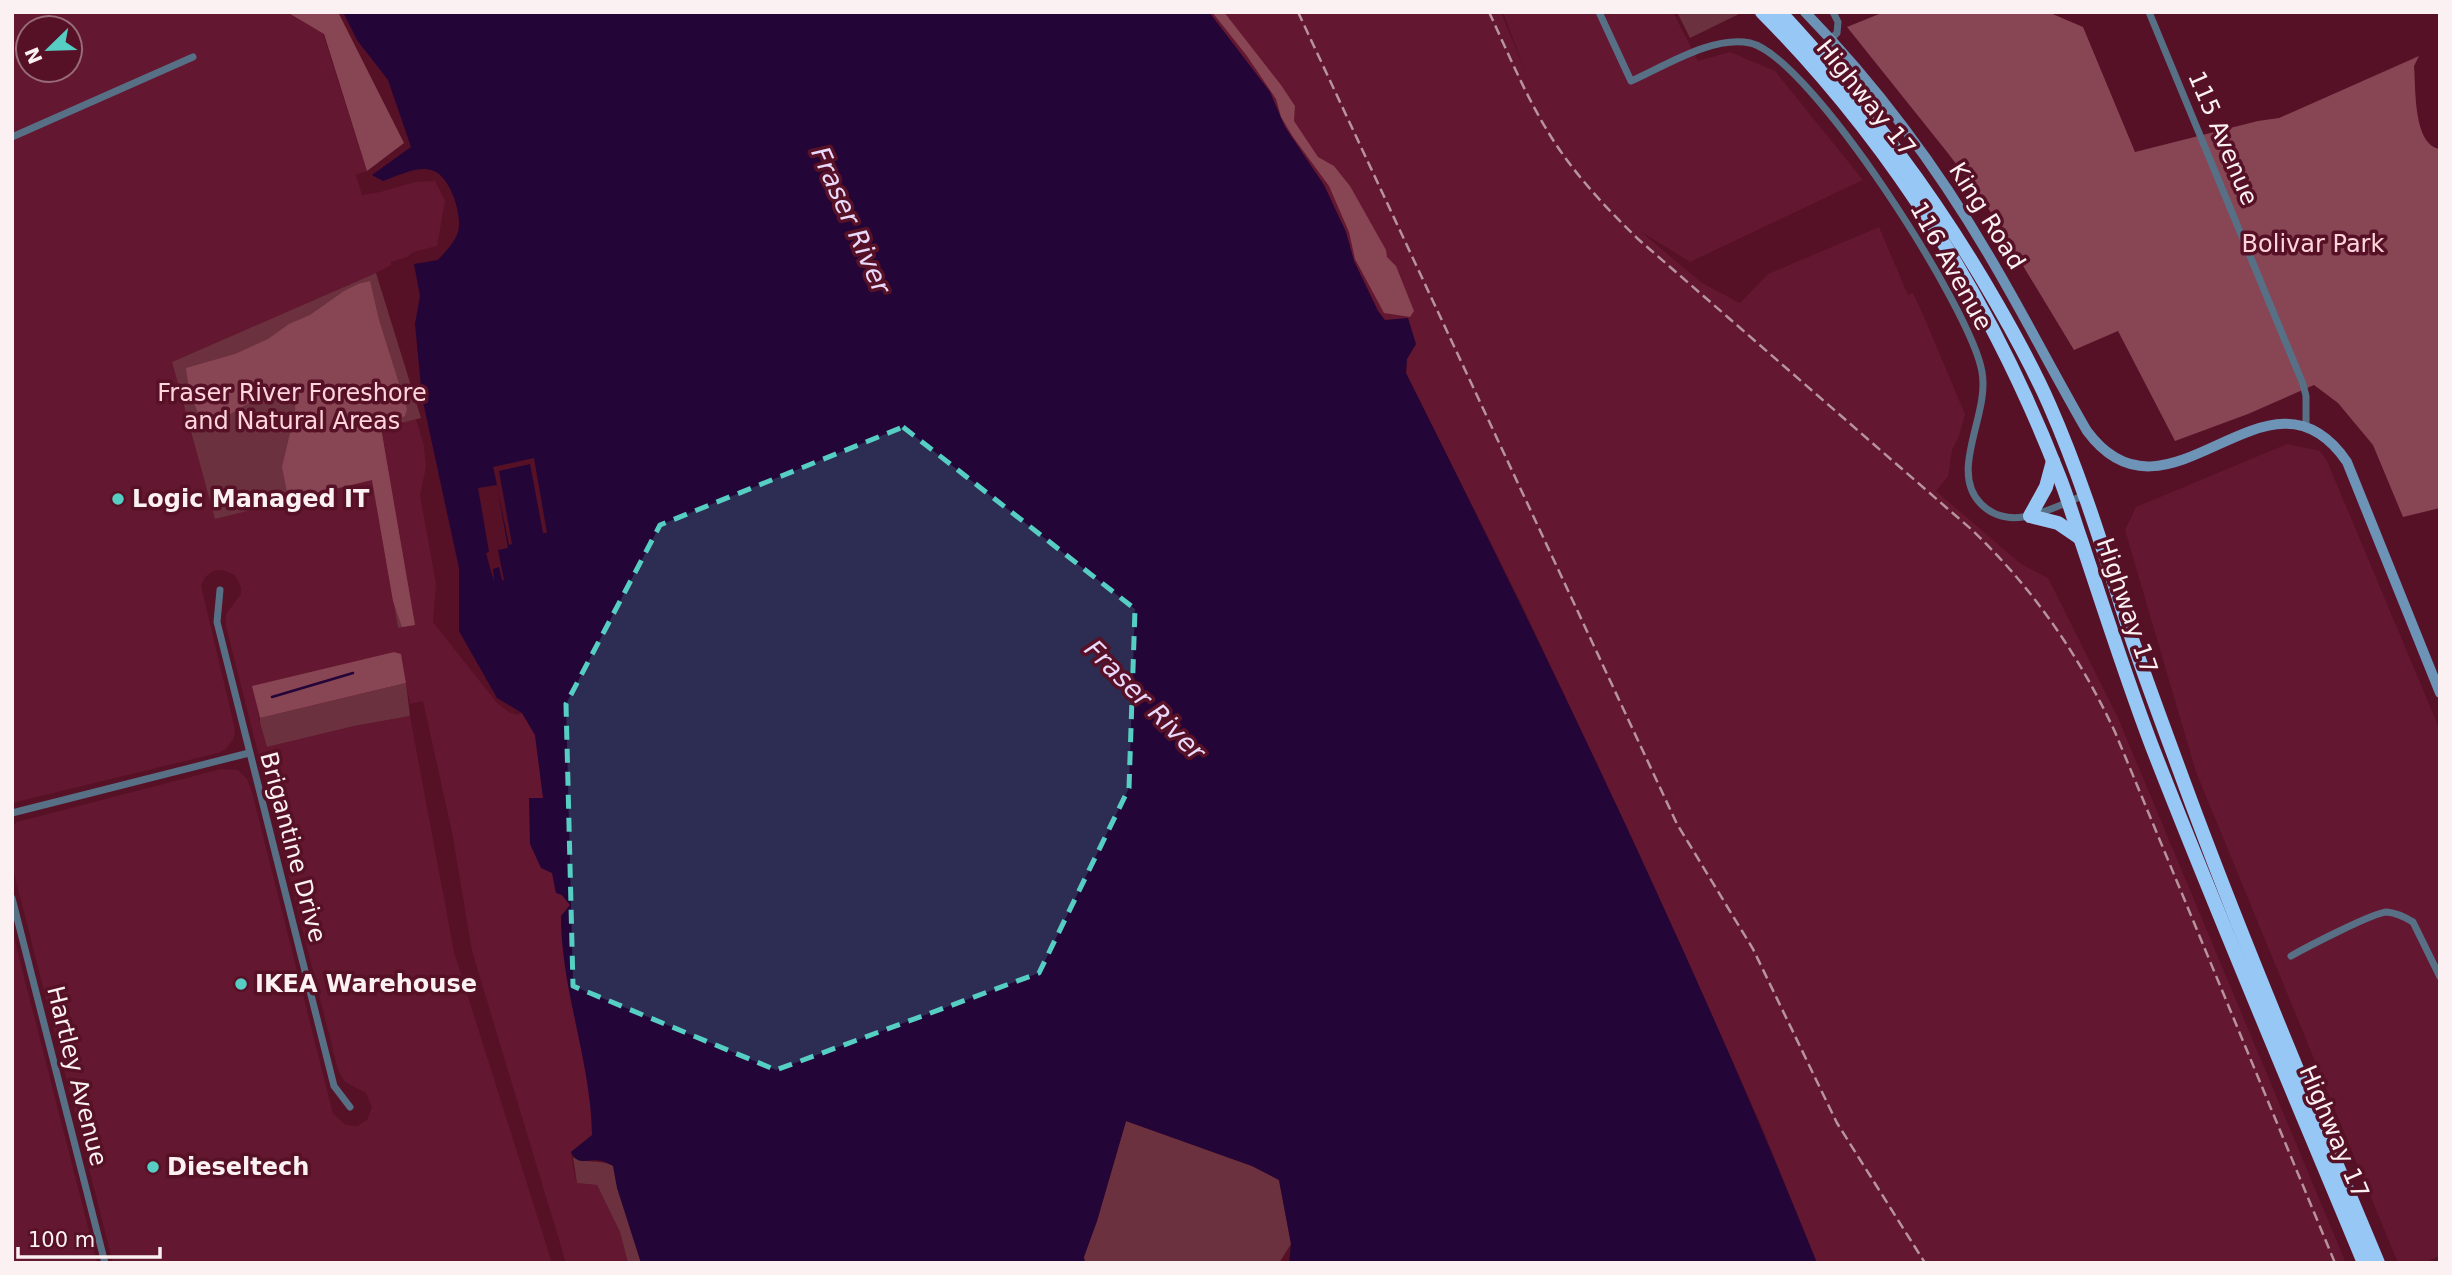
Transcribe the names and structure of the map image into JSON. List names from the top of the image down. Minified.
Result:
{"streets":{"highway":["Highway 17"],"street":["115 Avenue","King Road","116 Avenue","Brigantine Drive","Hartley Avenue"]},"crossings":[["115 Avenue","King Road"]],"water":["Fraser River"],"parks":["Bolivar Park","Fraser River Foreshore and Natural Areas"],"places":["Logic Managed IT","IKEA Warehouse","Dieseltech"],"scale_bar":"100 m","north":"bottom left"}
